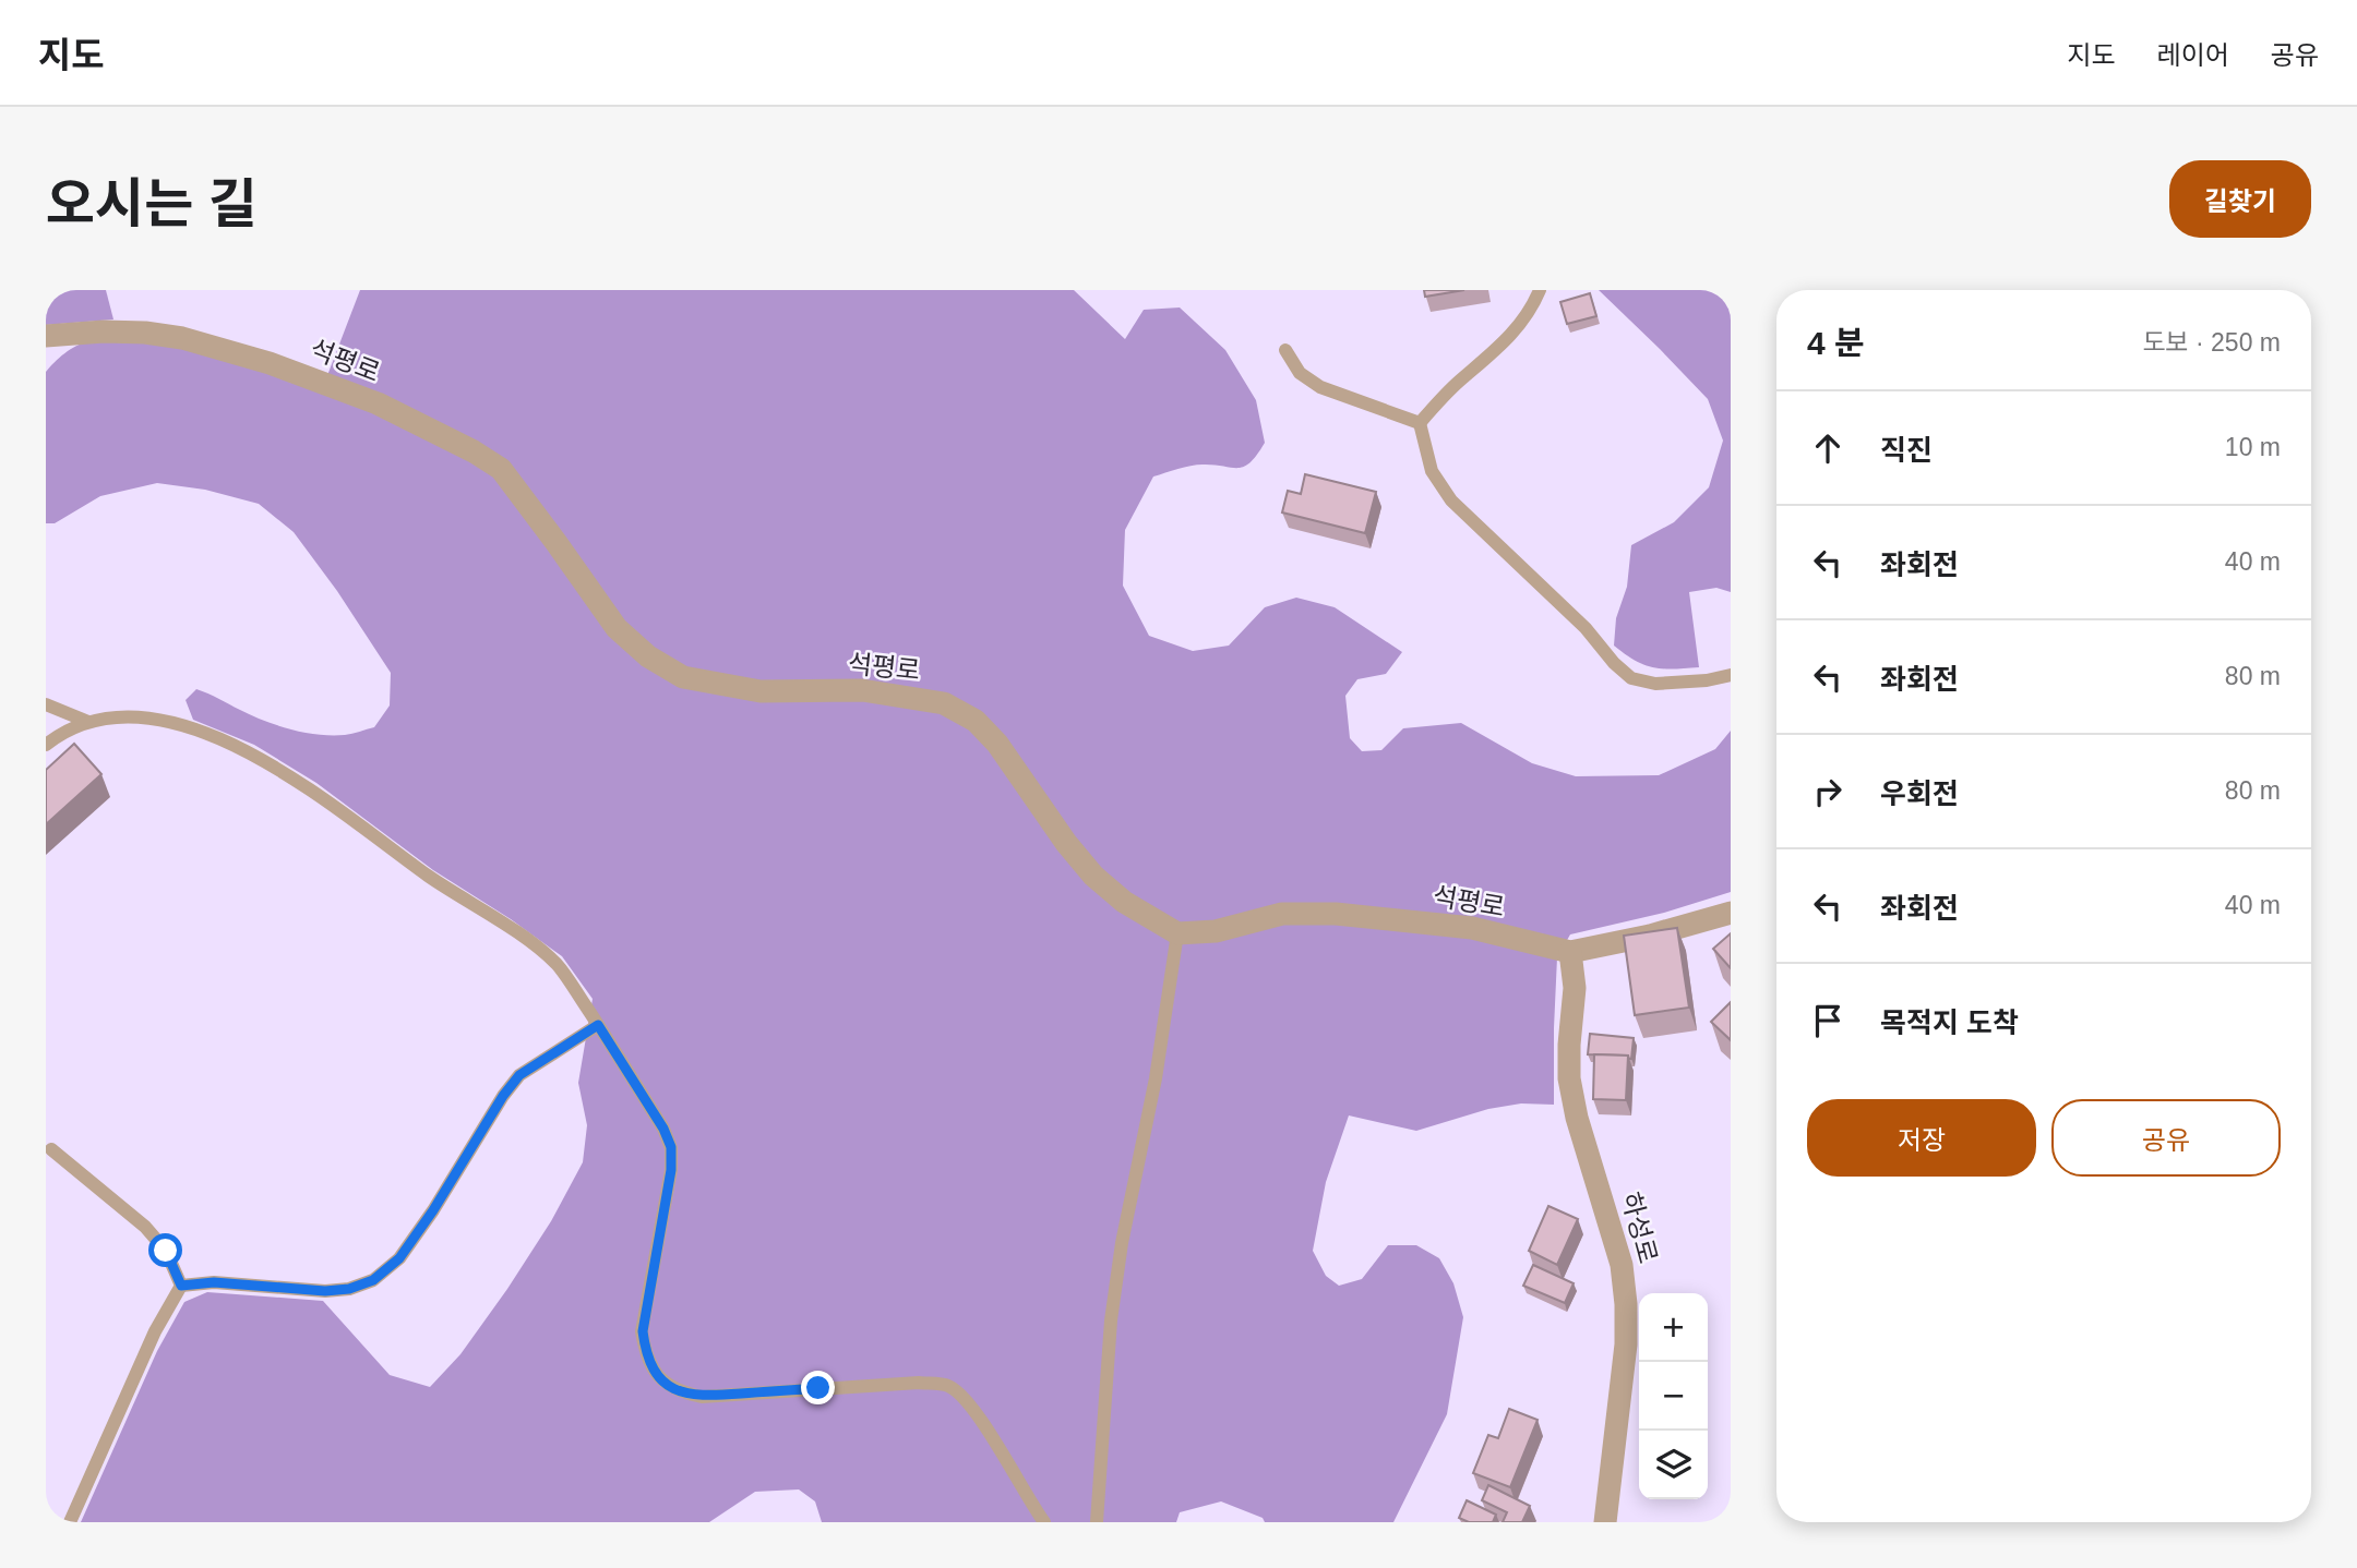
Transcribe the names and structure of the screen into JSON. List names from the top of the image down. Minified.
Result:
{"streets":{"street":["석평로","하성로"]},"crossings":[["석평로","하성로"]],"page":{"header":"지도","nav":["지도","레이어","공유"],"title":"오시는 길","buttons":["길찾기",["저장","공유"]],"heading":["4 분","도보 · 250 m"],"list":[["직진","10 m"],["좌회전","40 m"],["좌회전","80 m"],["우회전","80 m"],["좌회전","40 m"],"목적지 도착"],"map_buttons":["+","−"]}}
